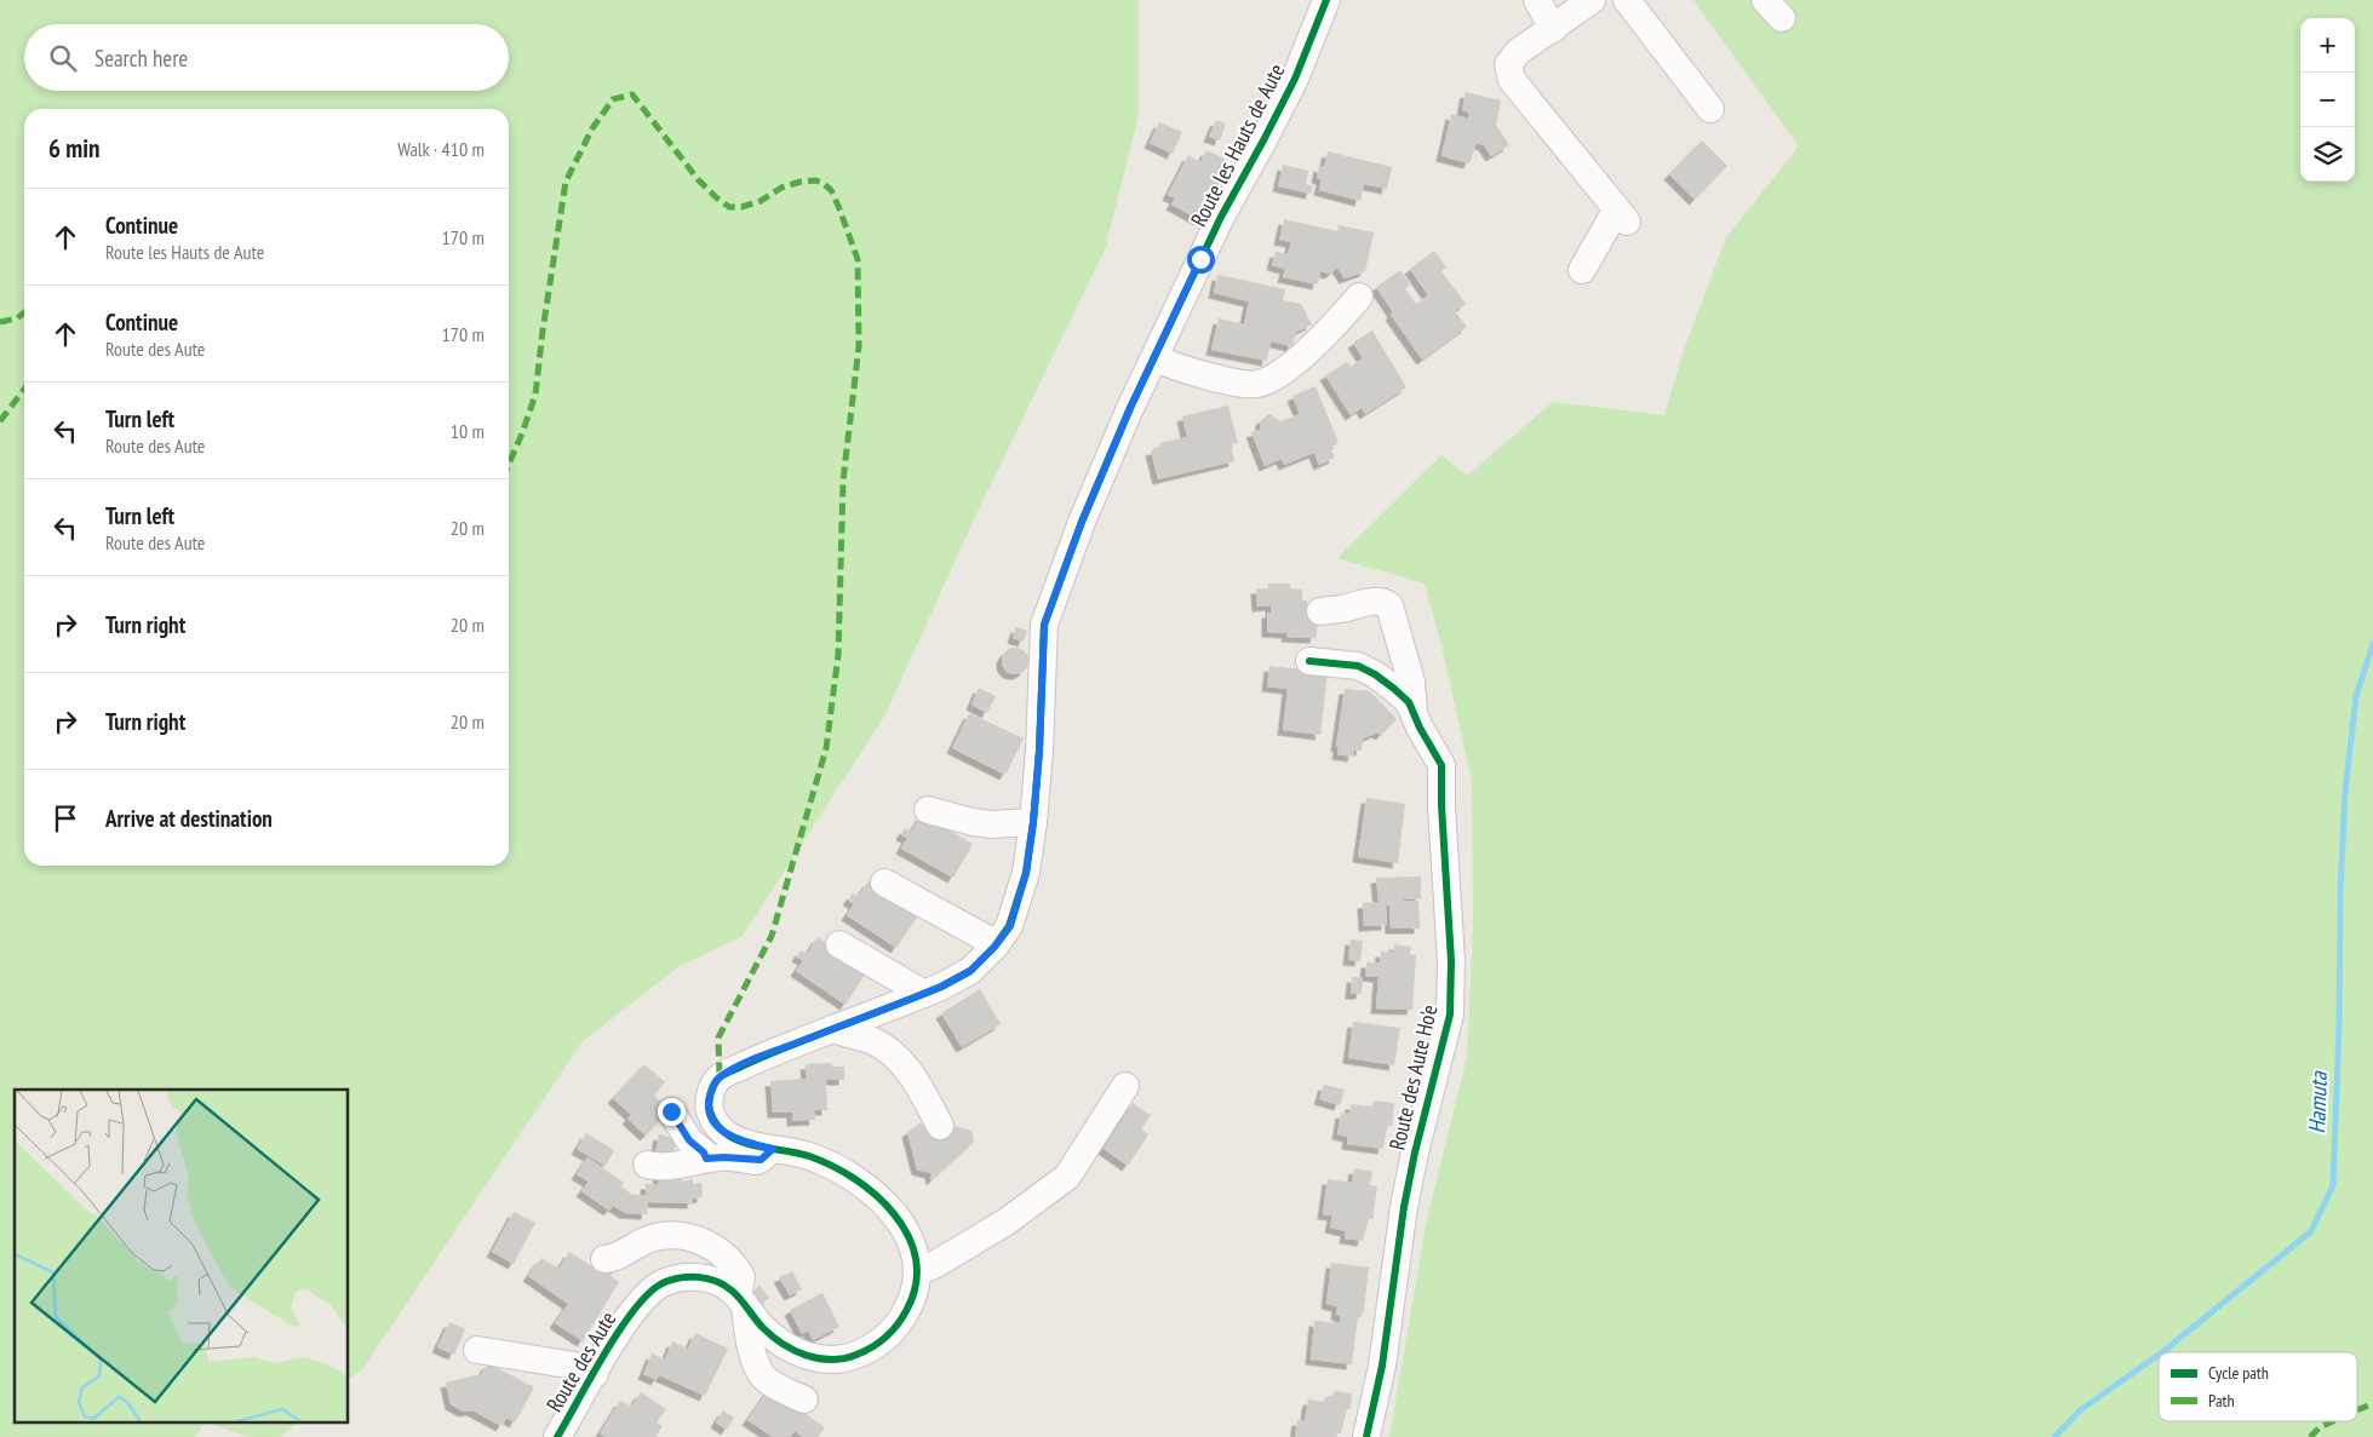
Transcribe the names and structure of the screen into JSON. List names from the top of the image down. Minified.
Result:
{"streets":{"street":["Route les Hauts de Aute","Route des Aute Ho'e","Route des Aute"]},"crossings":[["Route les Hauts de Aute","Route des Aute"]],"water":["Hamuta"],"legend":["Cycle path","Path"],"page":{"map_buttons":["+","−"],"search":"Search here","heading":["6 min","Walk · 410 m"],"list":[["Continue","Route les Hauts de Aute","170 m"],["Continue","Route des Aute","170 m"],["Turn left","Route des Aute","10 m"],["Turn left","Route des Aute","20 m"],["Turn right","20 m"],["Turn right","20 m"],"Arrive at destination"]}}
